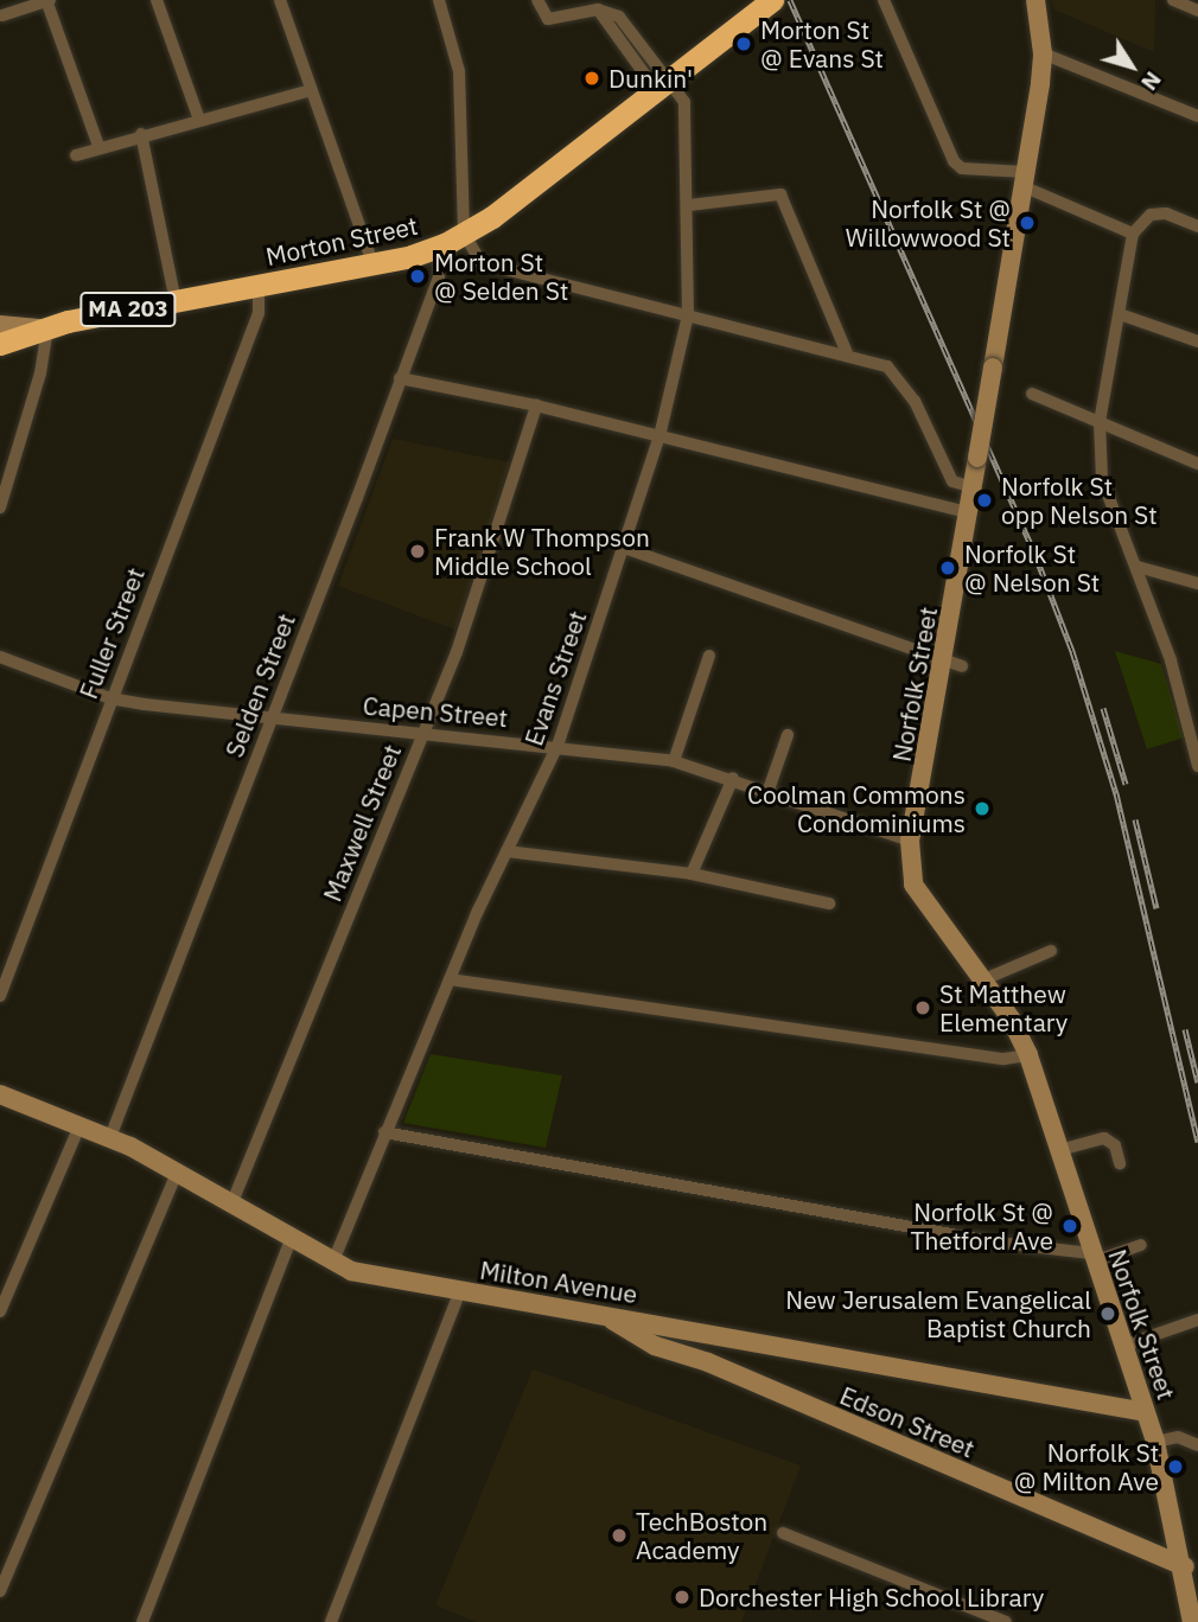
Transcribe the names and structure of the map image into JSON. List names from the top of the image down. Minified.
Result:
{"streets":{"highway":["Morton Street","MA 203"],"street":["Fuller Street","Evans Street","Norfolk Street","Selden Street","Capen Street","Maxwell Street","Milton Avenue","Edson Street"]},"crossings":[["Morton Street","Fuller Street"],["Morton Street","Evans Street"],["Morton Street","Selden Street"],["Fuller Street","Capen Street"],["Evans Street","Capen Street"],["Evans Street","Milton Avenue"],["Norfolk Street","Capen Street"],["Norfolk Street","Milton Avenue"],["Norfolk Street","Edson Street"],["Selden Street","Capen Street"],["Selden Street","Milton Avenue"],["Capen Street","Maxwell Street"],["Maxwell Street","Milton Avenue"],["Milton Avenue","Edson Street"]],"places":["Morton St @ Evans St","Dunkin'","Norfolk St @ Willowwood St","Morton St @ Selden St","Norfolk St opp Nelson St","Frank W Thompson Middle School","Norfolk St @ Nelson St","Coolman Commons Condominiums","St Matthew Elementary","Norfolk St @ Thetford Ave","New Jerusalem Evangelical Baptist Church","Norfolk St @ Milton Ave","TechBoston Academy","Dorchester High School Library"],"north":"bottom right"}
